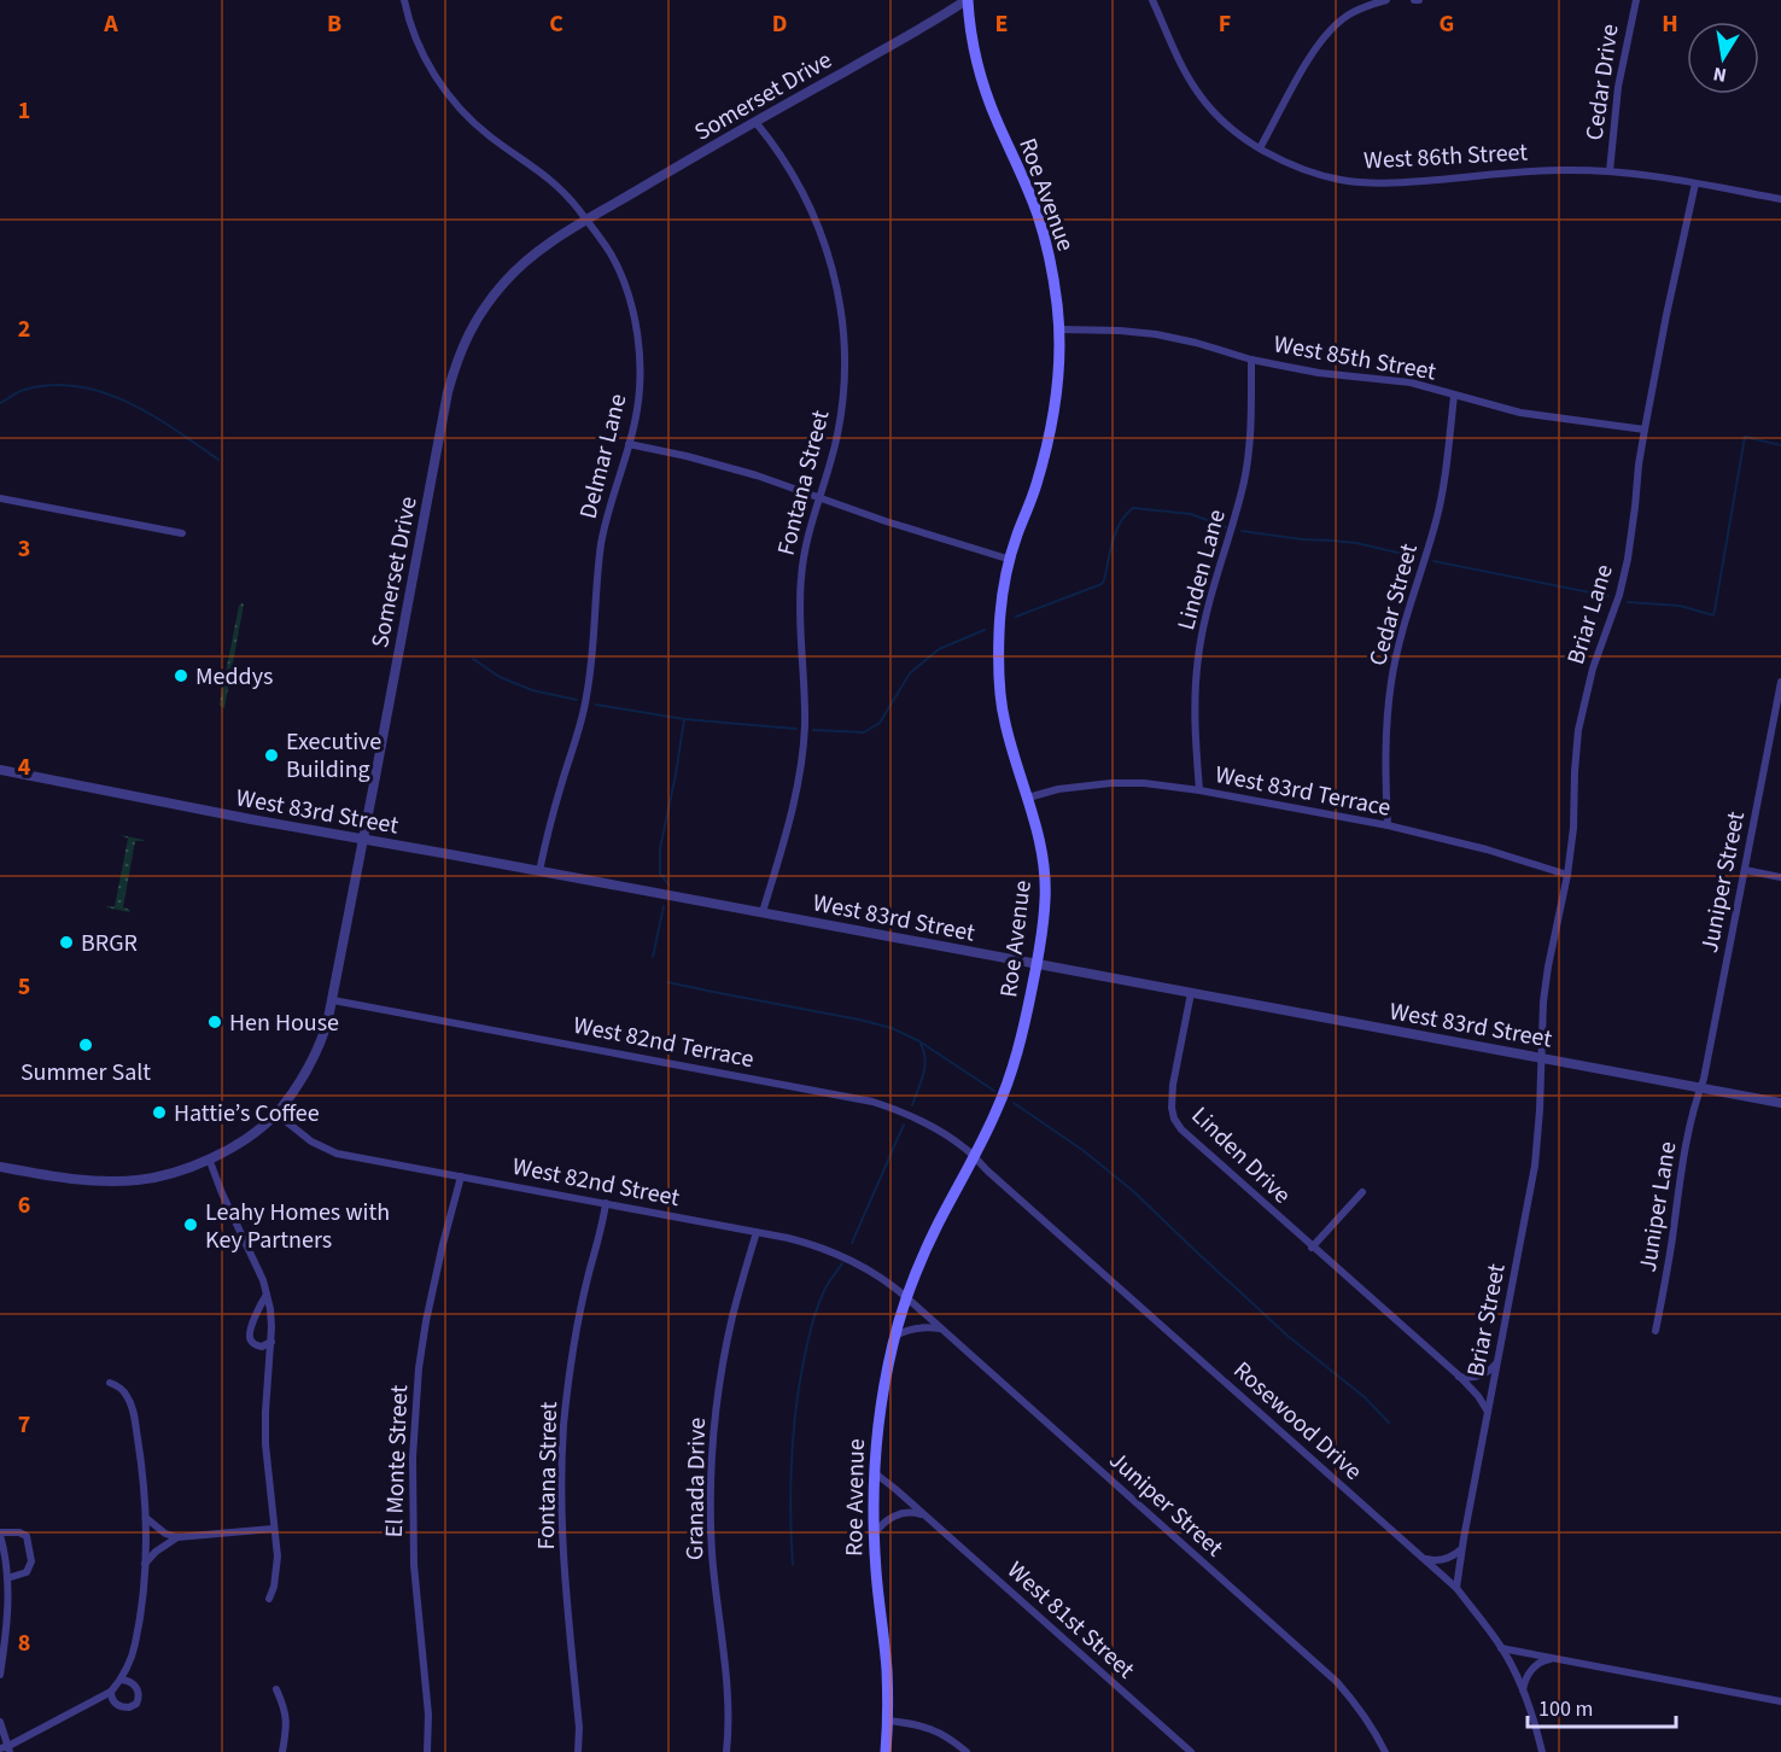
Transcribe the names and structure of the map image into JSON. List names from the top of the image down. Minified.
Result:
{"streets":{"main road":["Roe Avenue"],"street":["Cedar Drive","Somerset Drive","West 86th Street","West 85th Street","Delmar Lane","Fontana Street","Linden Lane","Cedar Street","Briar Lane","West 83rd Terrace","West 83rd Street","Juniper Street","West 82nd Terrace","Linden Drive","West 82nd Street","Juniper Lane","Briar Street","Rosewood Drive","El Monte Street","Granada Drive","West 81st Street"]},"crossings":[["Cedar Drive","West 86th Street"],["Somerset Drive","Roe Avenue"],["Somerset Drive","Delmar Lane"],["Somerset Drive","Fontana Street"],["Somerset Drive","West 83rd Street"],["Somerset Drive","West 82nd Terrace"],["Somerset Drive","West 82nd Street"],["West 86th Street","Briar Lane"],["Roe Avenue","West 85th Street"],["Roe Avenue","West 83rd Terrace"],["Roe Avenue","West 83rd Street"],["Roe Avenue","Juniper Street"],["Roe Avenue","West 82nd Terrace"],["Roe Avenue","West 82nd Street"],["Roe Avenue","Rosewood Drive"],["Roe Avenue","West 81st Street"],["West 85th Street","Linden Lane"],["West 85th Street","Cedar Street"],["West 85th Street","Briar Lane"],["Delmar Lane","West 83rd Street"],["Fontana Street","West 83rd Street"],["Fontana Street","West 82nd Street"],["Linden Lane","West 83rd Terrace"],["Cedar Street","West 83rd Terrace"],["Briar Lane","West 83rd Terrace"],["Briar Lane","West 83rd Street"],["Briar Lane","Briar Street"],["West 83rd Street","Juniper Street"],["West 83rd Street","Linden Drive"],["West 83rd Street","Juniper Lane"],["West 83rd Street","Briar Street"],["Juniper Street","West 82nd Street"],["Juniper Street","Juniper Lane"],["West 82nd Terrace","Rosewood Drive"],["Linden Drive","Briar Street"],["West 82nd Street","El Monte Street"],["West 82nd Street","Granada Drive"],["Briar Street","Rosewood Drive"]],"places":["Meddys","Executive Building","BRGR","Hen House","Summer Salt","Hattie’s Coffee","Leahy Homes with Key Partners"],"scale_bar":"100 m","north":"bottom","grid":{"columns":["A","B","C","D","E","F","G","H"],"rows":["1","2","3","4","5","6","7","8"]}}
